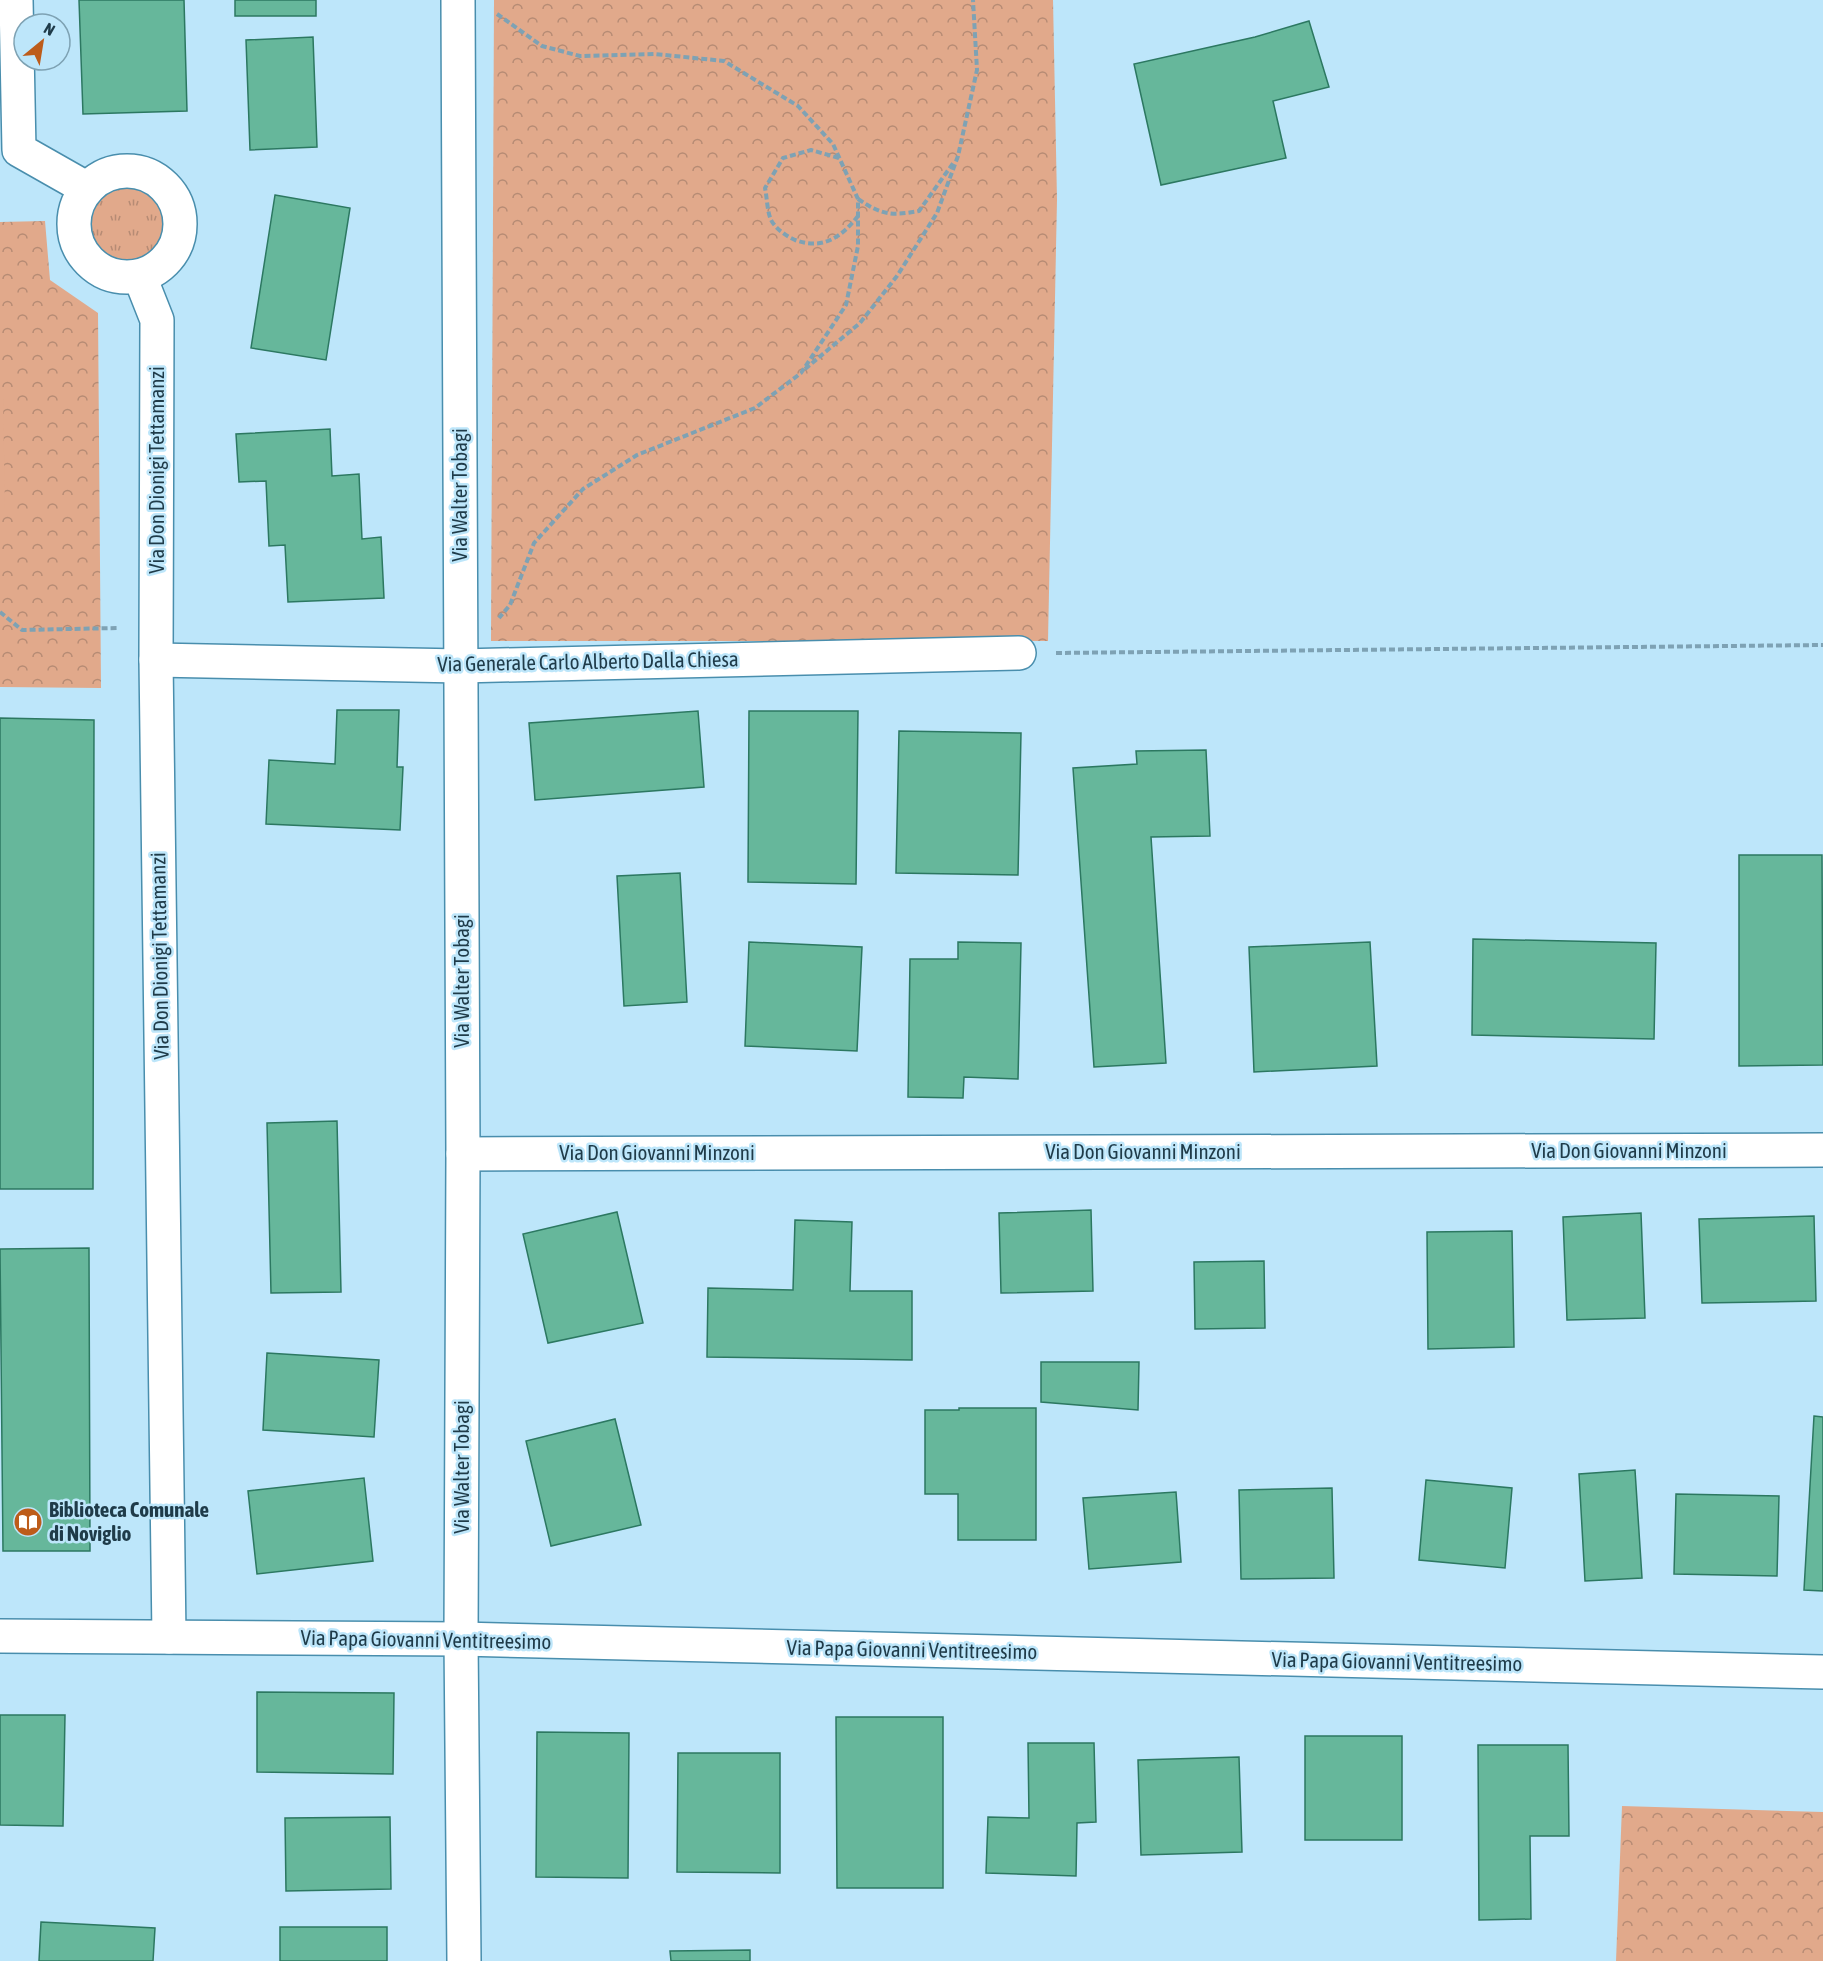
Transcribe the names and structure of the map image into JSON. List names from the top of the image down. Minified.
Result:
{"streets":{"street":["Via Don Dionigi Tettamanzi","Via Walter Tobagi","Via Generale Carlo Alberto Dalla Chiesa","Via Don Giovanni Minzoni","Via Papa Giovanni Ventitreesimo"]},"crossings":[["Via Don Dionigi Tettamanzi","Via Generale Carlo Alberto Dalla Chiesa"],["Via Don Dionigi Tettamanzi","Via Papa Giovanni Ventitreesimo"],["Via Walter Tobagi","Via Generale Carlo Alberto Dalla Chiesa"],["Via Walter Tobagi","Via Don Giovanni Minzoni"],["Via Walter Tobagi","Via Papa Giovanni Ventitreesimo"]],"places":{"library":["Biblioteca Comunale di Noviglio"]},"north":"top right"}
